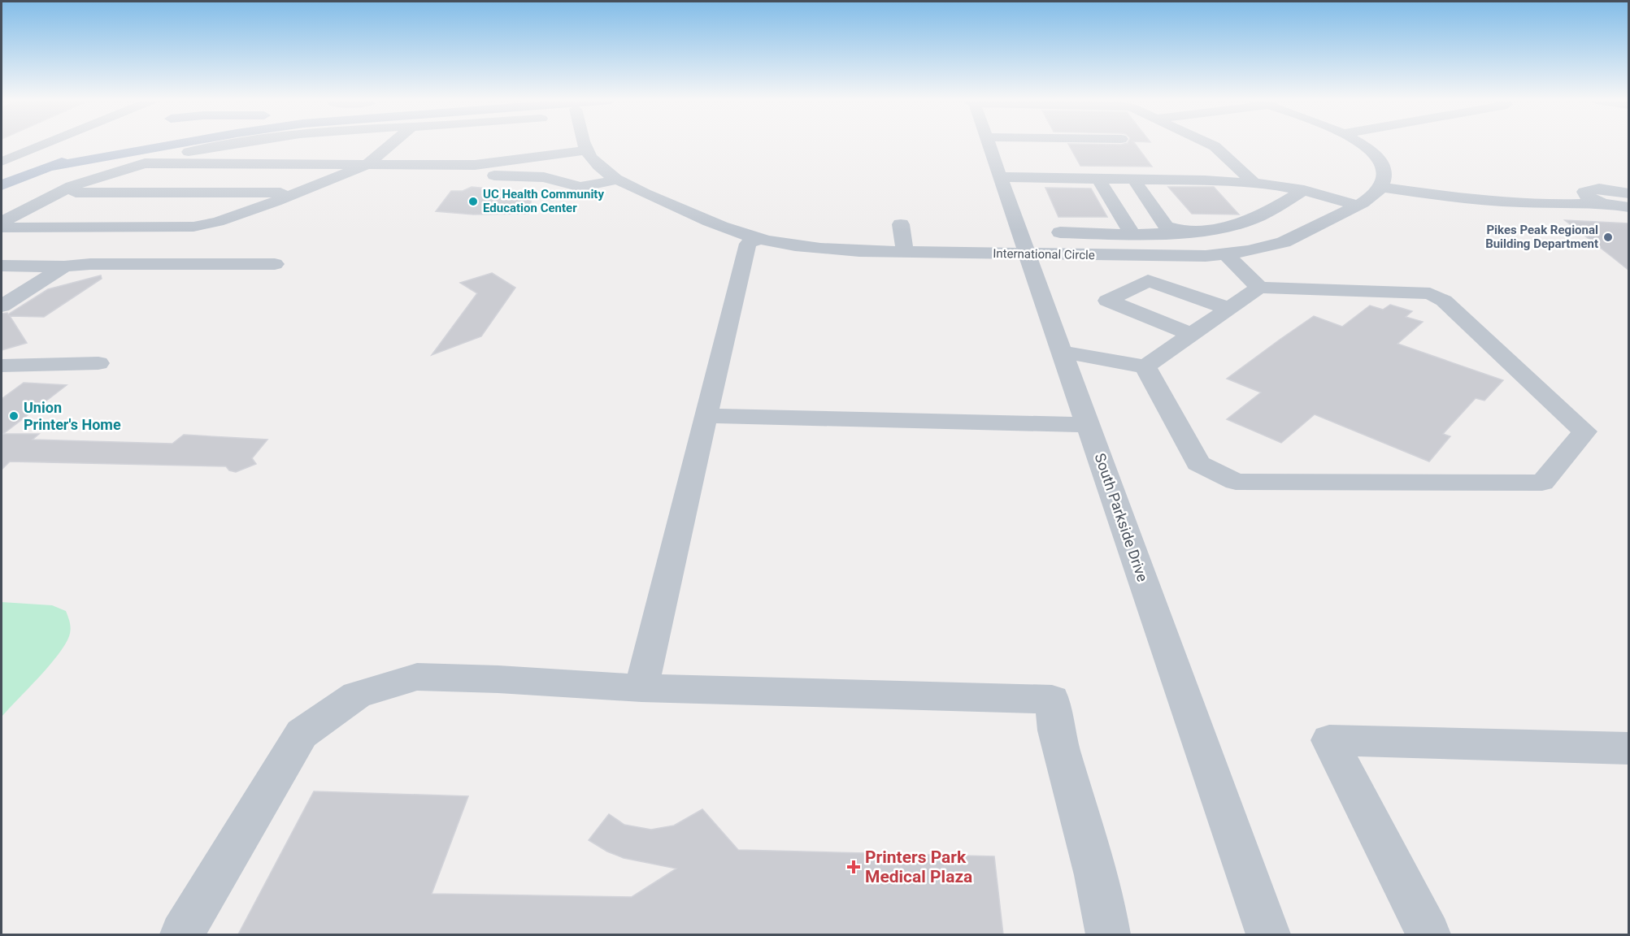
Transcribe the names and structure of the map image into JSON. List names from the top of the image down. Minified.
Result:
{"streets":{"street":["International Circle","South Parkside Drive"]},"crossings":[["International Circle","South Parkside Drive"]],"places":{"other":["UC Health Community Education Center","Pikes Peak Regional Building Department","Union Printer's Home"],"health":["Printers Park Medical Plaza"]}}
